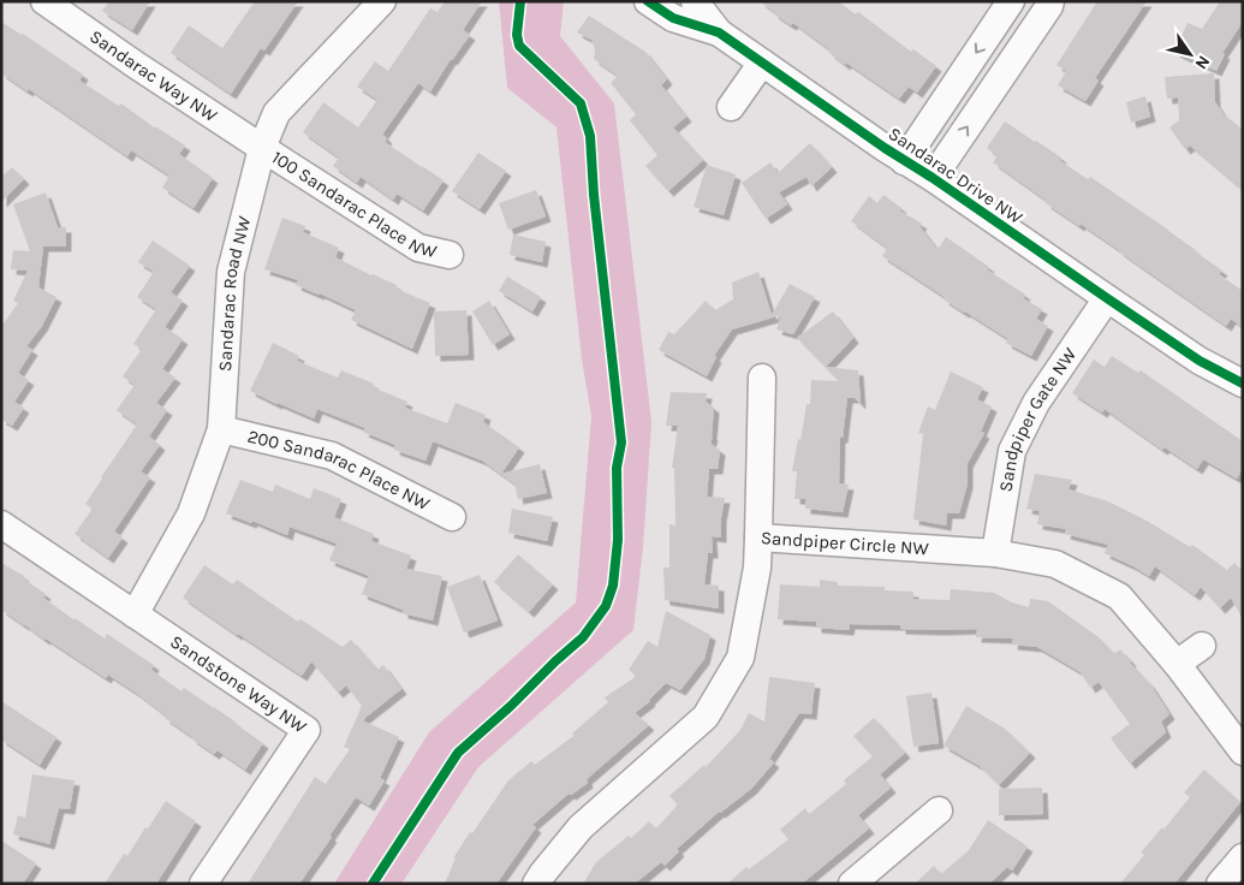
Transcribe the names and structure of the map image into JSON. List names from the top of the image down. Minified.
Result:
{"streets":{"street":["Sandarac Way NW","Sandarac Drive NW","100 Sandarac Place NW","Sandarac Road NW","Sandpiper Gate NW","200 Sandarac Place NW","Sandpiper Circle NW","Sandstone Way NW"]},"crossings":[["Sandarac Way NW","100 Sandarac Place NW"],["Sandarac Way NW","Sandarac Road NW"],["Sandarac Drive NW","Sandpiper Gate NW"],["100 Sandarac Place NW","Sandarac Road NW"],["Sandarac Road NW","200 Sandarac Place NW"],["Sandarac Road NW","Sandstone Way NW"],["Sandpiper Gate NW","Sandpiper Circle NW"]],"north":"bottom right"}
